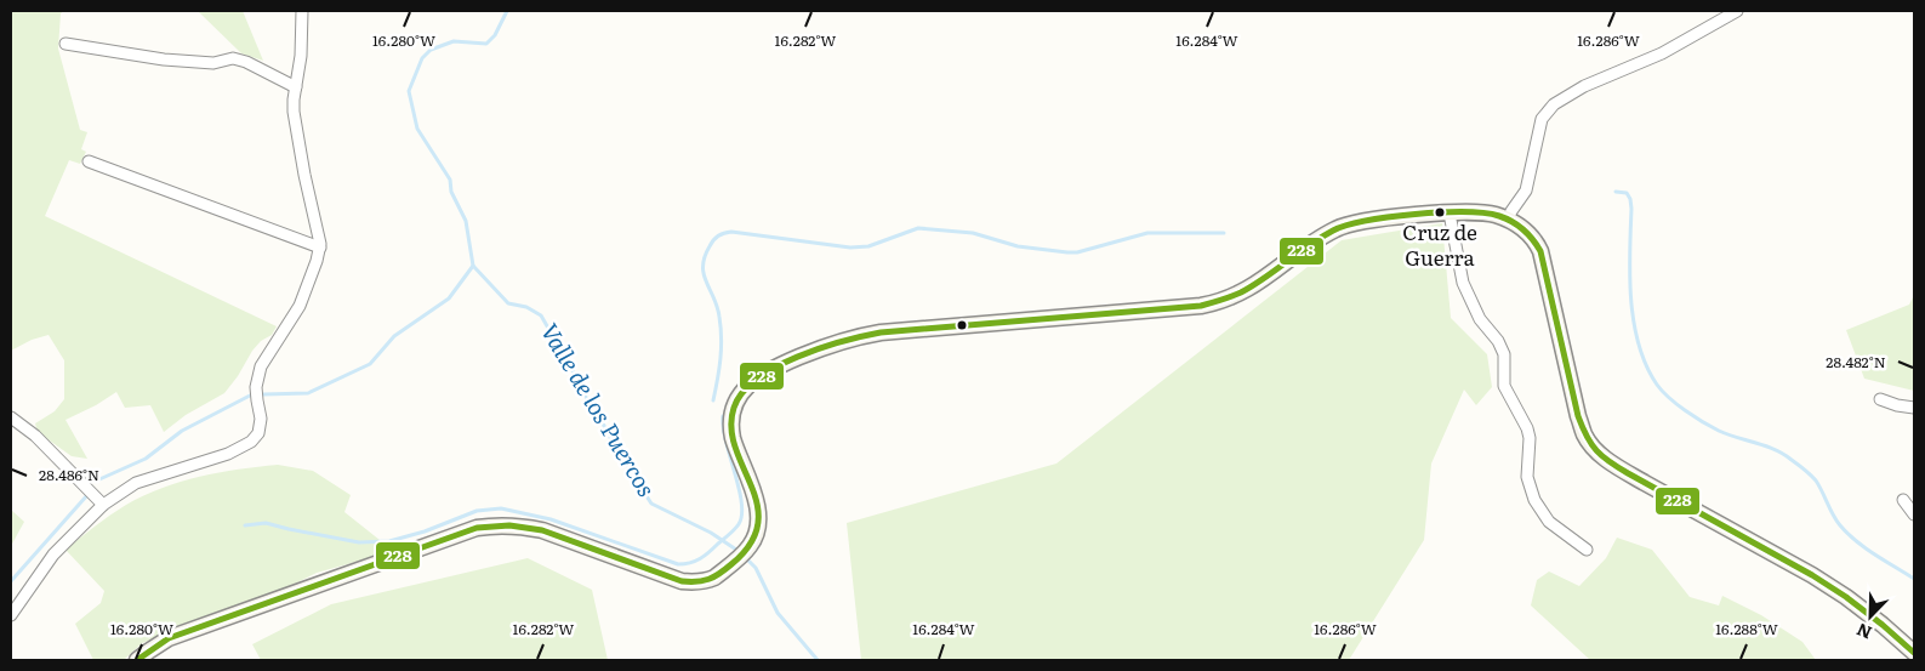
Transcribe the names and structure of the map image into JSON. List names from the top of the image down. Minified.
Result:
{"water":["Valle de los Puercos"],"places":["Cruz de Guerra"],"lines":["transit line 228"],"north":"bottom left","coordinates":["16.280°W","16.282°W","16.284°W","16.286°W","28.482°N","28.486°N","16.288°W"]}
